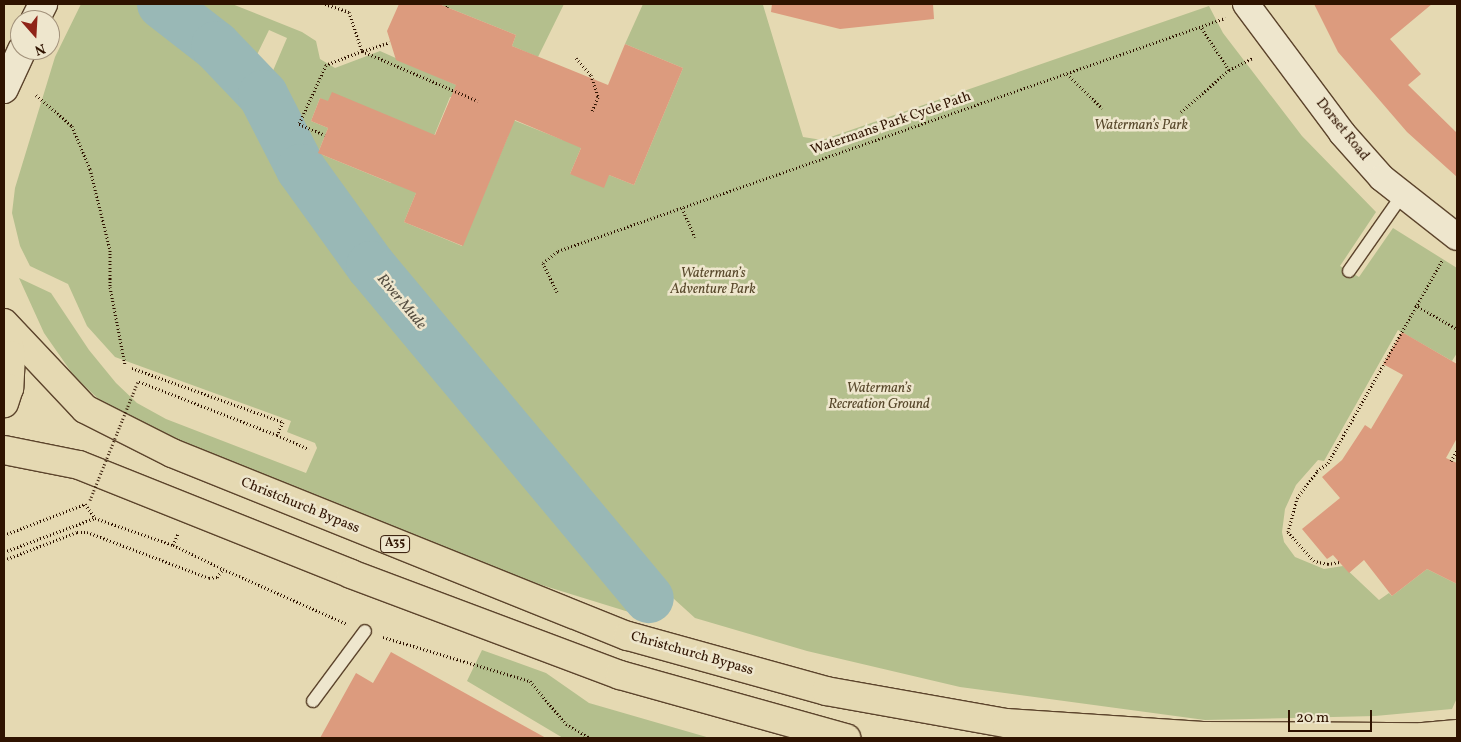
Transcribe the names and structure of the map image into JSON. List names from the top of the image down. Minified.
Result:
{"streets":{"main road":["Christchurch Bypass","A35"],"street":["Dorset Road"],"path":["Watermans Park Cycle Path"]},"crossings":[["Watermans Park Cycle Path","Dorset Road"]],"water":["River Mude"],"parks":["Waterman’s Park","Waterman’s Adventure Park","Waterman’s Recreation Ground"],"scale_bar":"20 m","north":"bottom"}
